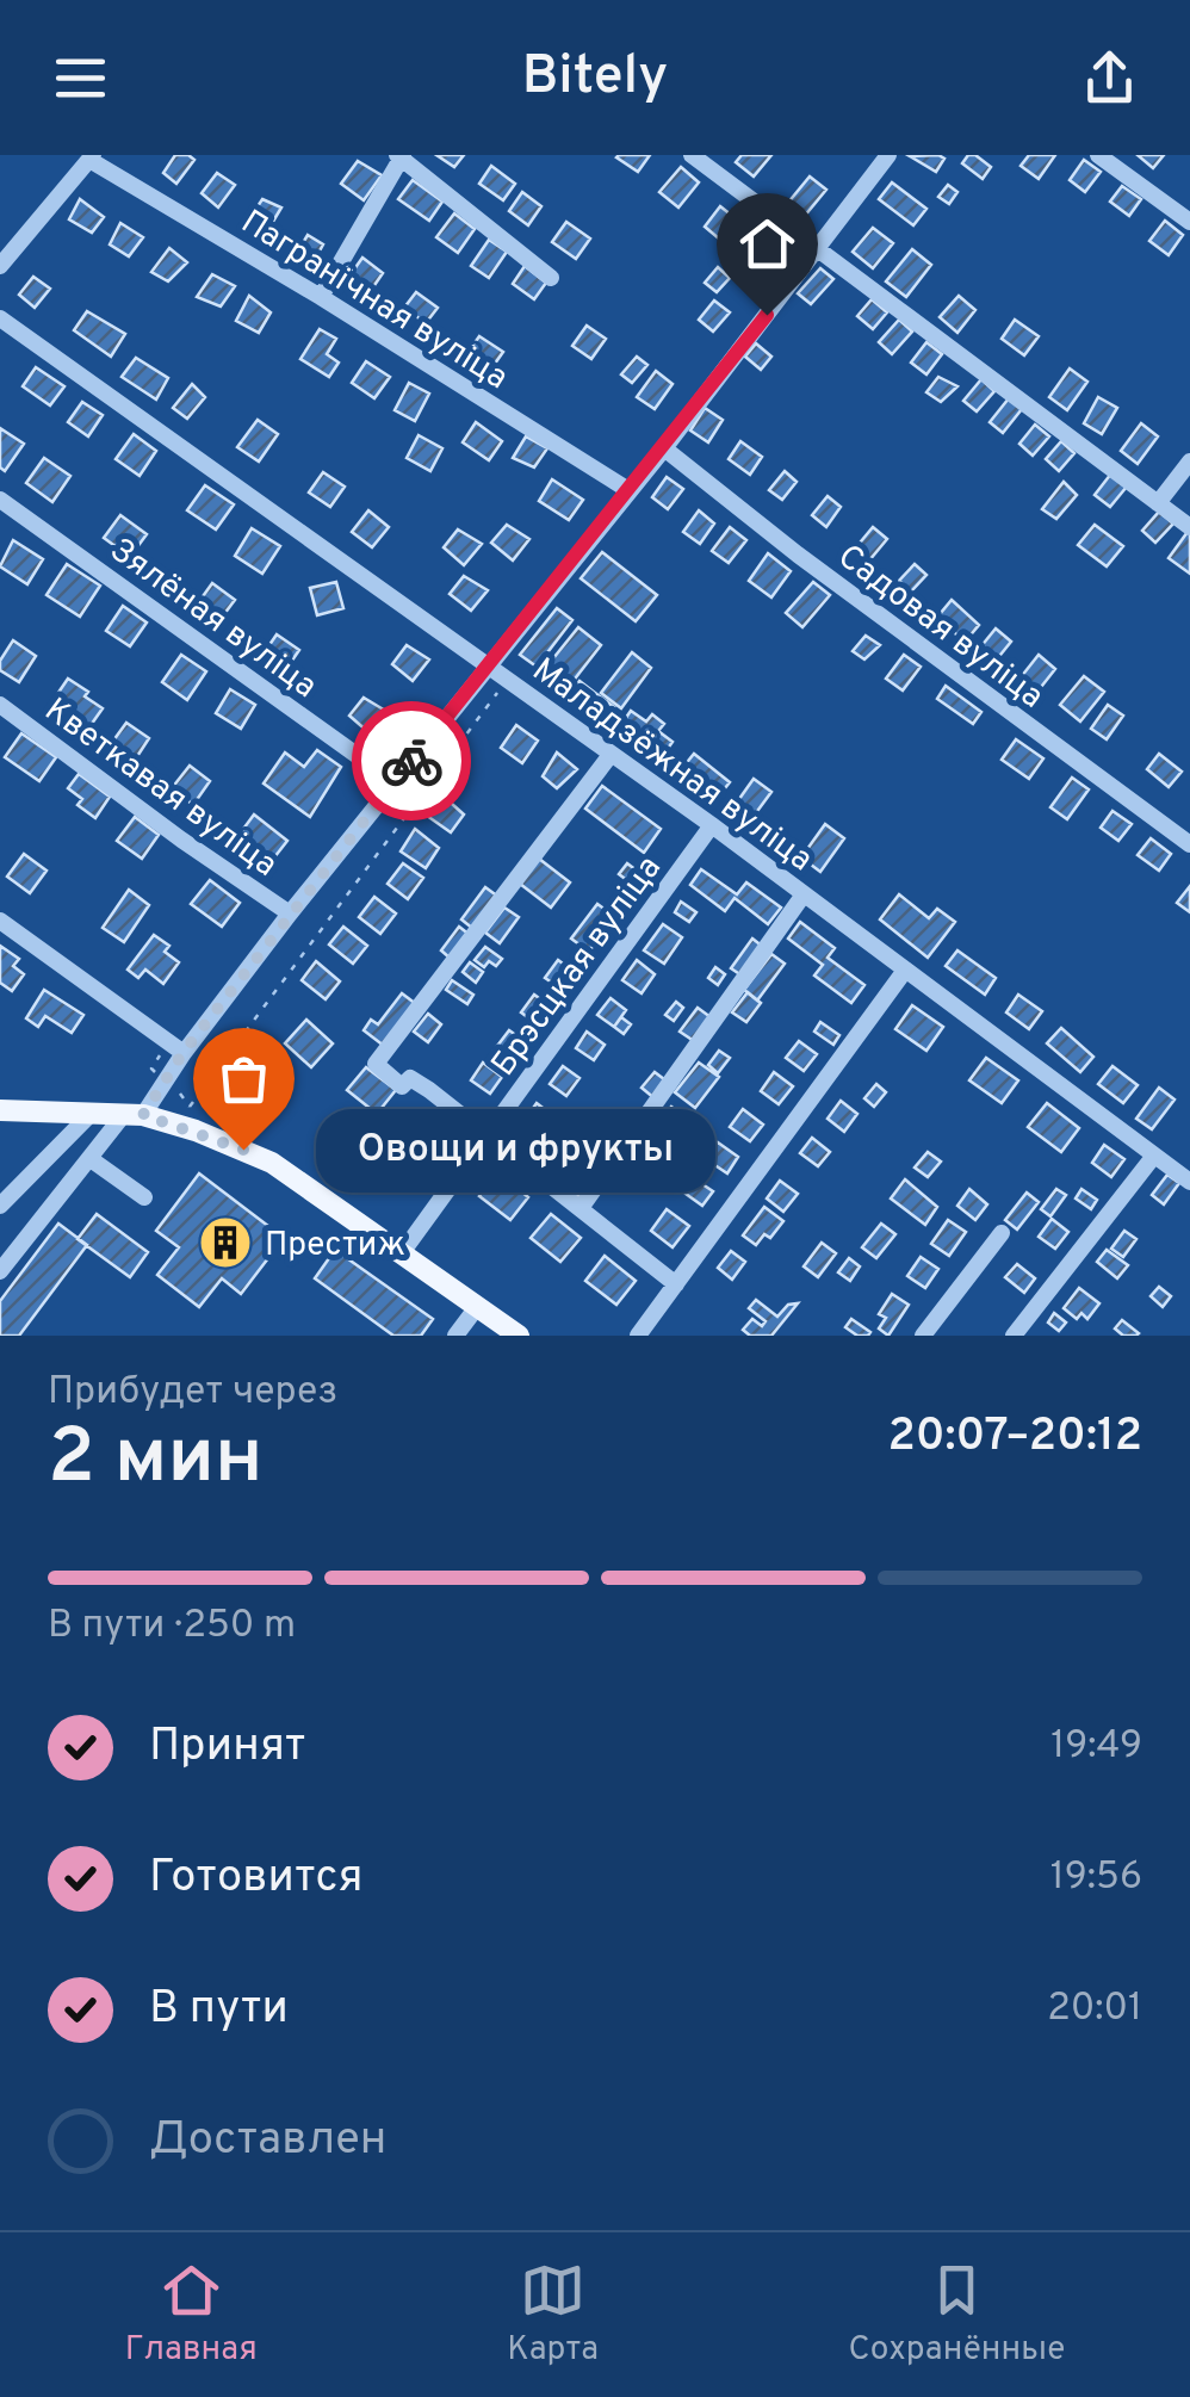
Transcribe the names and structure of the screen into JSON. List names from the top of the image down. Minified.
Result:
{"streets":{"street":["Пагранічная вуліца","Зялёная вуліца","Садовая вуліца","Маладзёжная вуліца","Кветкавая вуліца","Брэсцкая вуліца"]},"crossings":[["Маладзёжная вуліца","Брэсцкая вуліца"]],"places":{"other":["Овощи и фрукты"],"building":["Престиж"]},"page":{"header":"Bitely","bubble":"Овощи и фрукты","heading":["2 мин","Прибудет через","20:07–20:12"],"bar":"В пути · 250 m","list":[["Принят","19:49"],["Готовится","19:56"],["В пути","20:01"],"Доставлен"],"tabs":["Главная","Карта","Сохранённые"]}}
